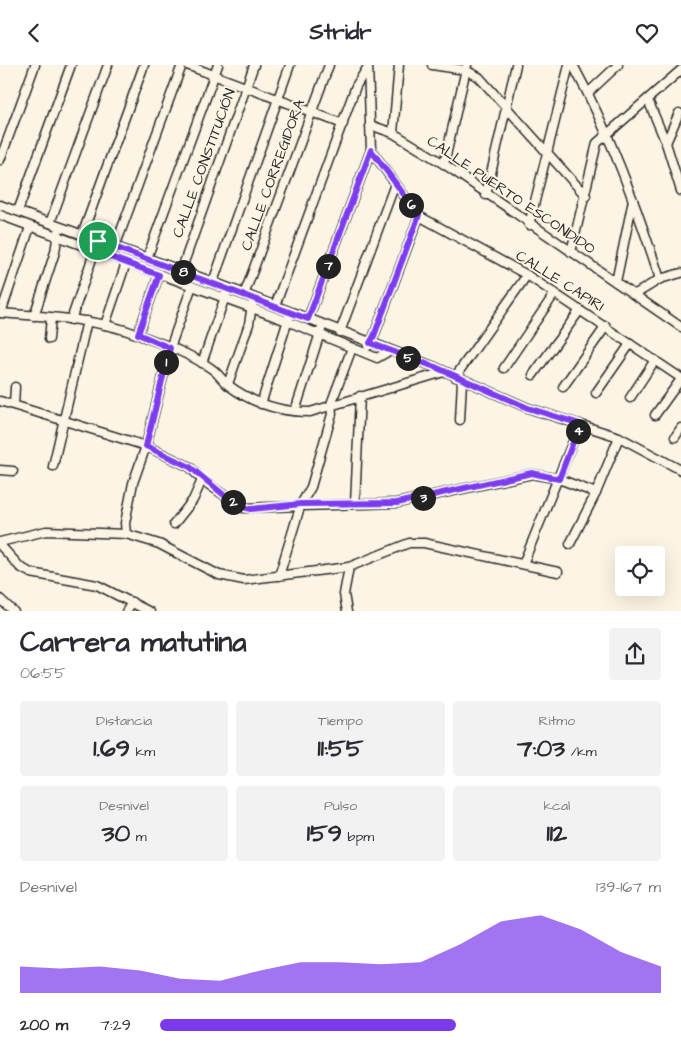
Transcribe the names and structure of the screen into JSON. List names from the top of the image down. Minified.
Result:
{"streets":{"street":["CALLE CONSTITUCIÓN","CALLE CORREGIDORA","CALLE PUERTO ESCONDIDO","CALLE CAPIRI"]},"page":{"header":"Stridr","pins":["6","7","8","5","1","4","3","2"],"heading":["Carrera matutina","06:55"],"stats":[["Distancia","1.69 km"],["Tiempo","11:55"],["Ritmo","7:03 /km"],["Desnivel","30 m"],["Pulso","159 bpm"],["kcal","112"]],"chart":["Desnivel","139–167 m"],"list":[{"name":"200 m","note":"7:29"}]}}
